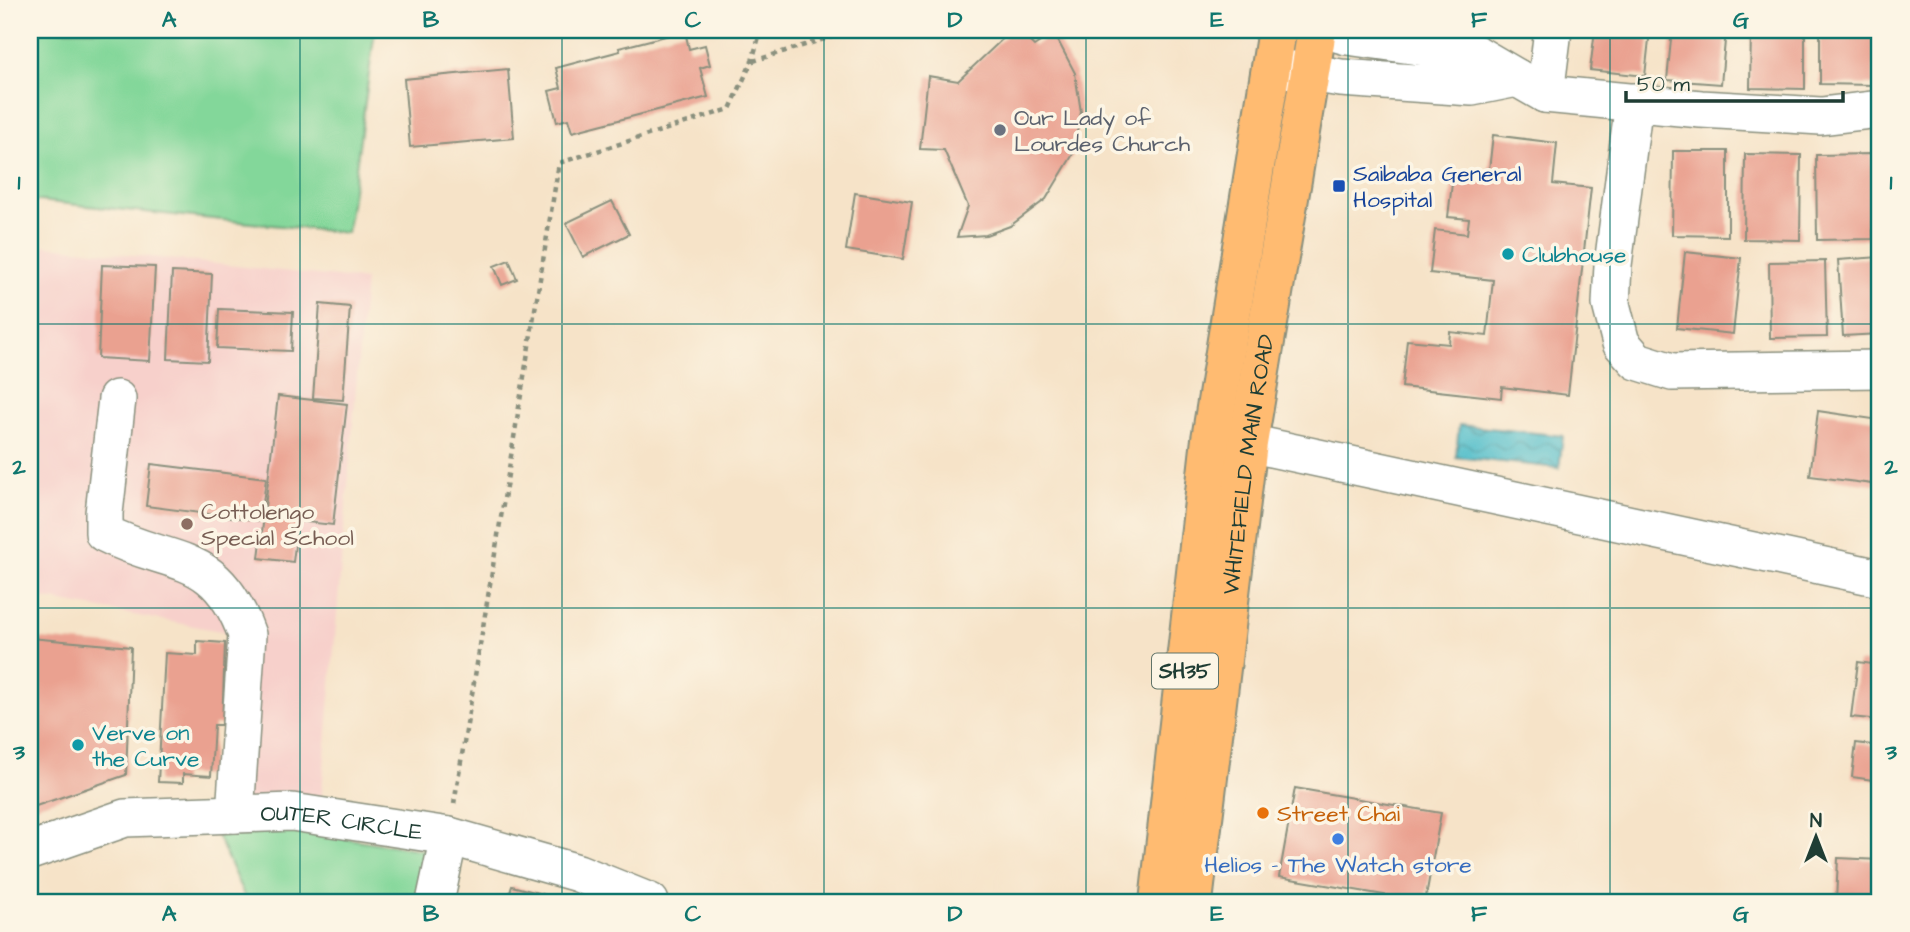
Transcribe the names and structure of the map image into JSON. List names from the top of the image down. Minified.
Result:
{"streets":{"main road":["WHITEFIELD MAIN ROAD","SH35"],"street":["OUTER CIRCLE"]},"places":{"other":["Our Lady of Lourdes Church","Clubhouse","Cottolengo Special School","Verve on the Curve","Street Chai","Helios - The Watch store"],"transit":["Saibaba General Hospital"]},"scale_bar":"50 m","north":"top","grid":{"columns":["A","B","C","D","E","F","G"],"rows":["1","2","3"]}}
